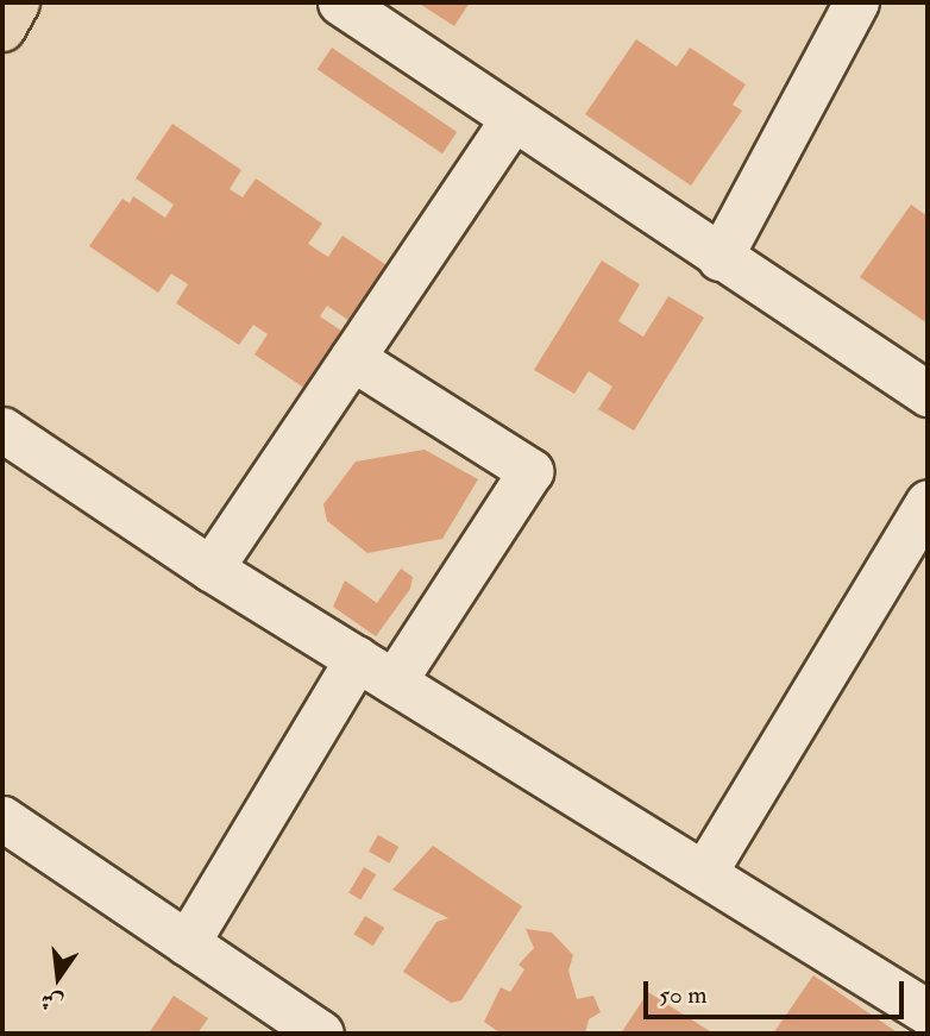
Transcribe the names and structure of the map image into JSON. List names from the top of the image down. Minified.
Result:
{"scale_bar":"50 m","north":"bottom"}
